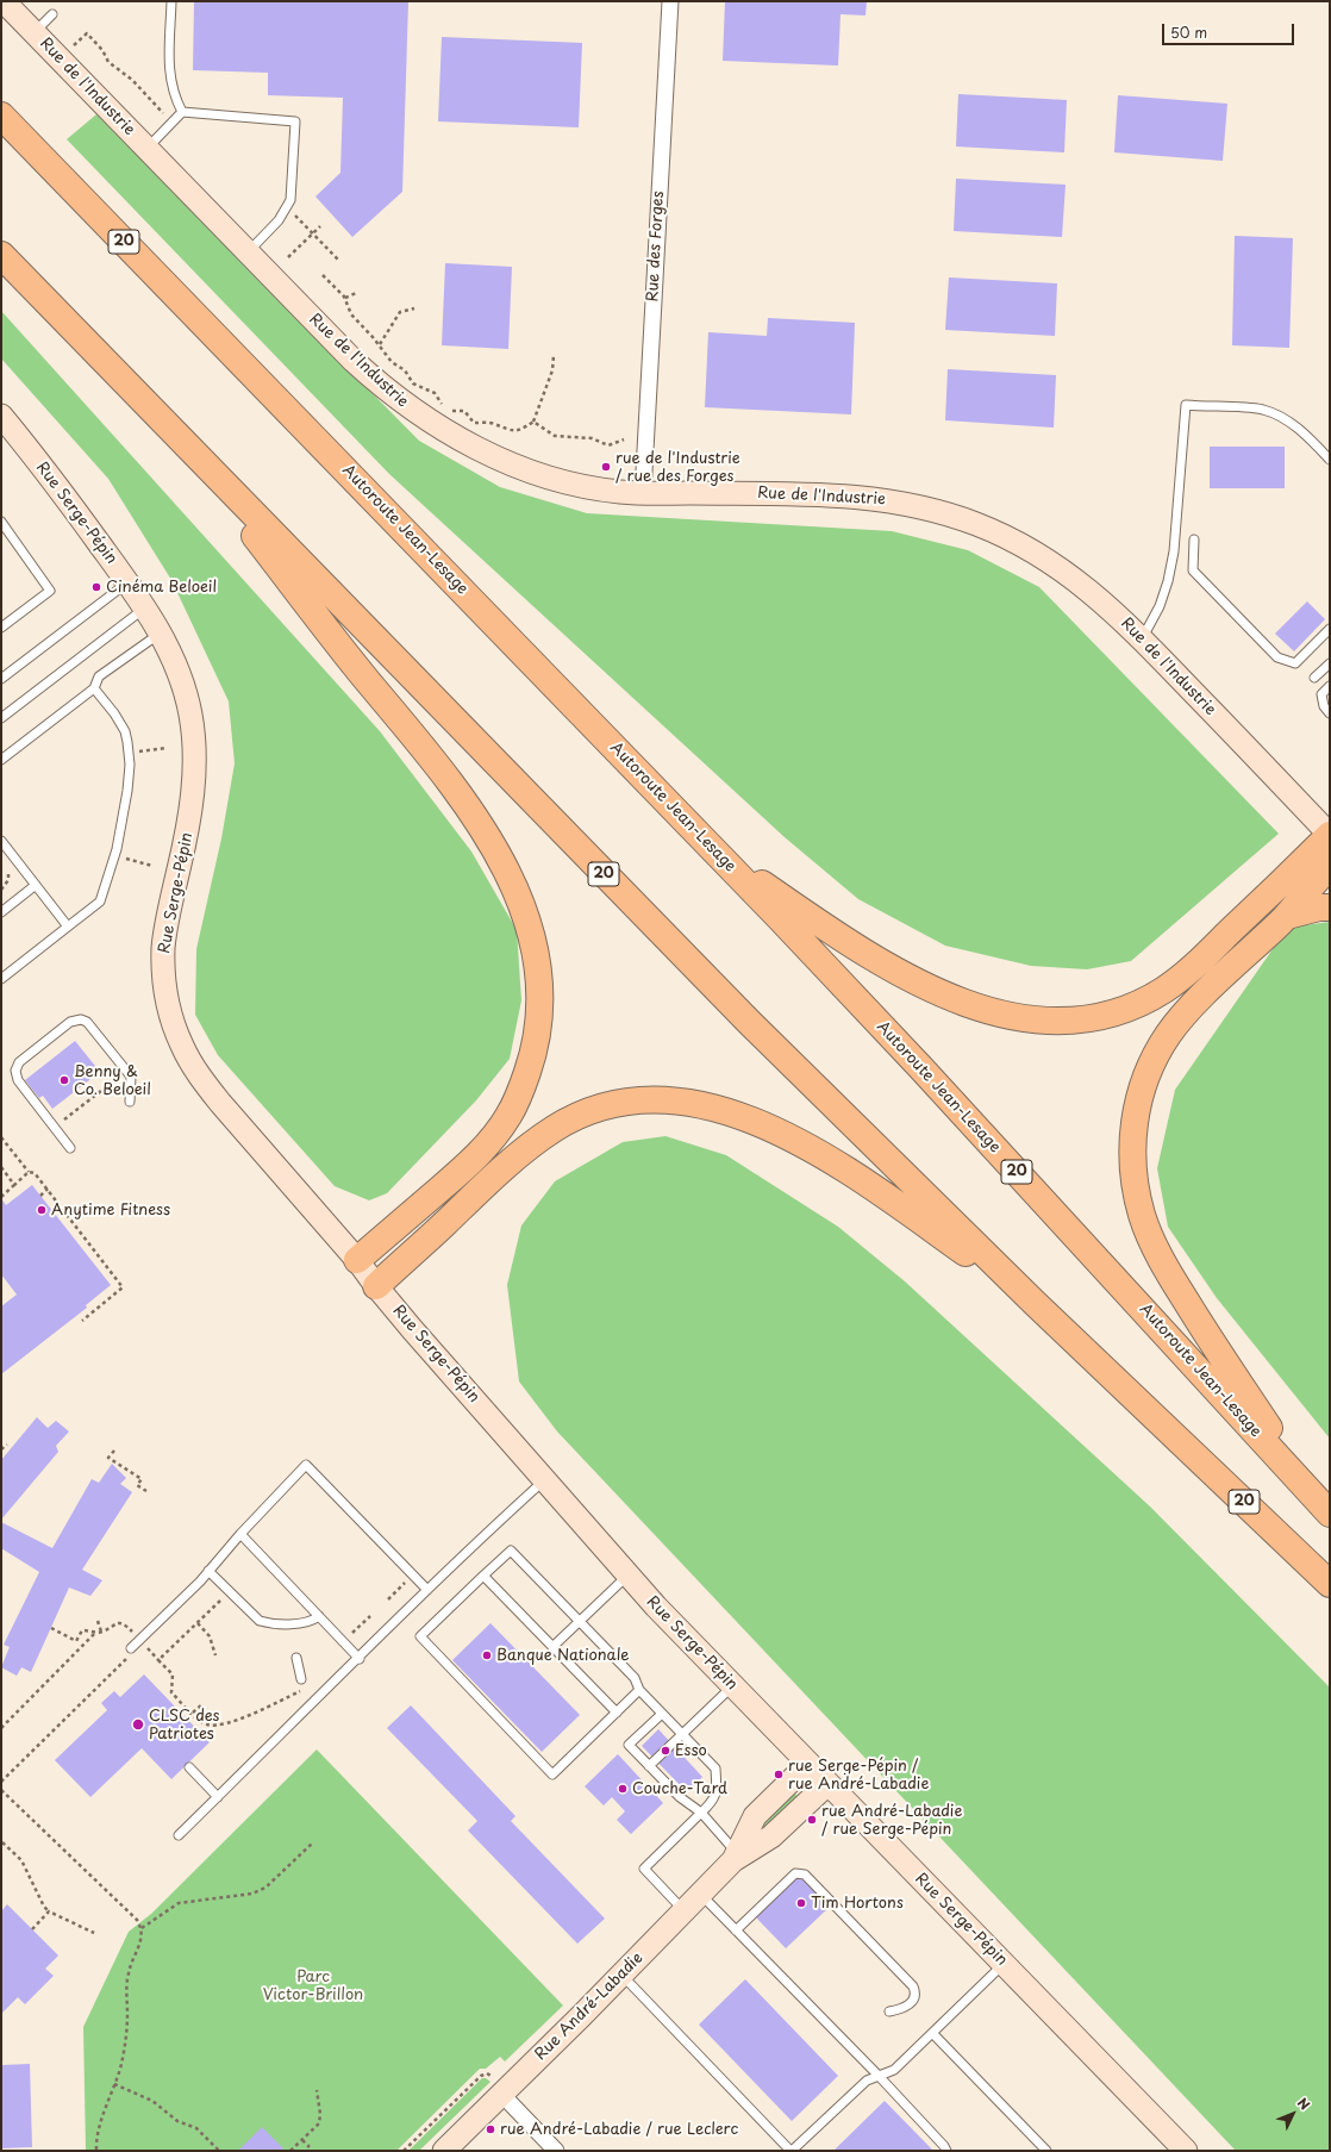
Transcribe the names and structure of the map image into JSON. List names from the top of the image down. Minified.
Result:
{"streets":{"highway":["20","Autoroute Jean-Lesage"],"street":["Rue de l'Industrie","Rue des Forges","Rue Serge-Pépin","Rue André-Labadie"]},"crossings":[["Rue de l'Industrie","Rue des Forges"],["Rue Serge-Pépin","Rue André-Labadie"]],"parks":["Parc Victor-Brillon"],"places":["rue de l'Industrie / rue des Forges","Cinéma Beloeil","Benny & Co. Beloeil","Anytime Fitness","Banque Nationale","CLSC des Patriotes","Esso","rue Serge-Pépin / rue André-Labadie","Couche-Tard","rue André-Labadie / rue Serge-Pépin","Tim Hortons","rue André-Labadie / rue Leclerc"],"scale_bar":"50 m","north":"top right"}
